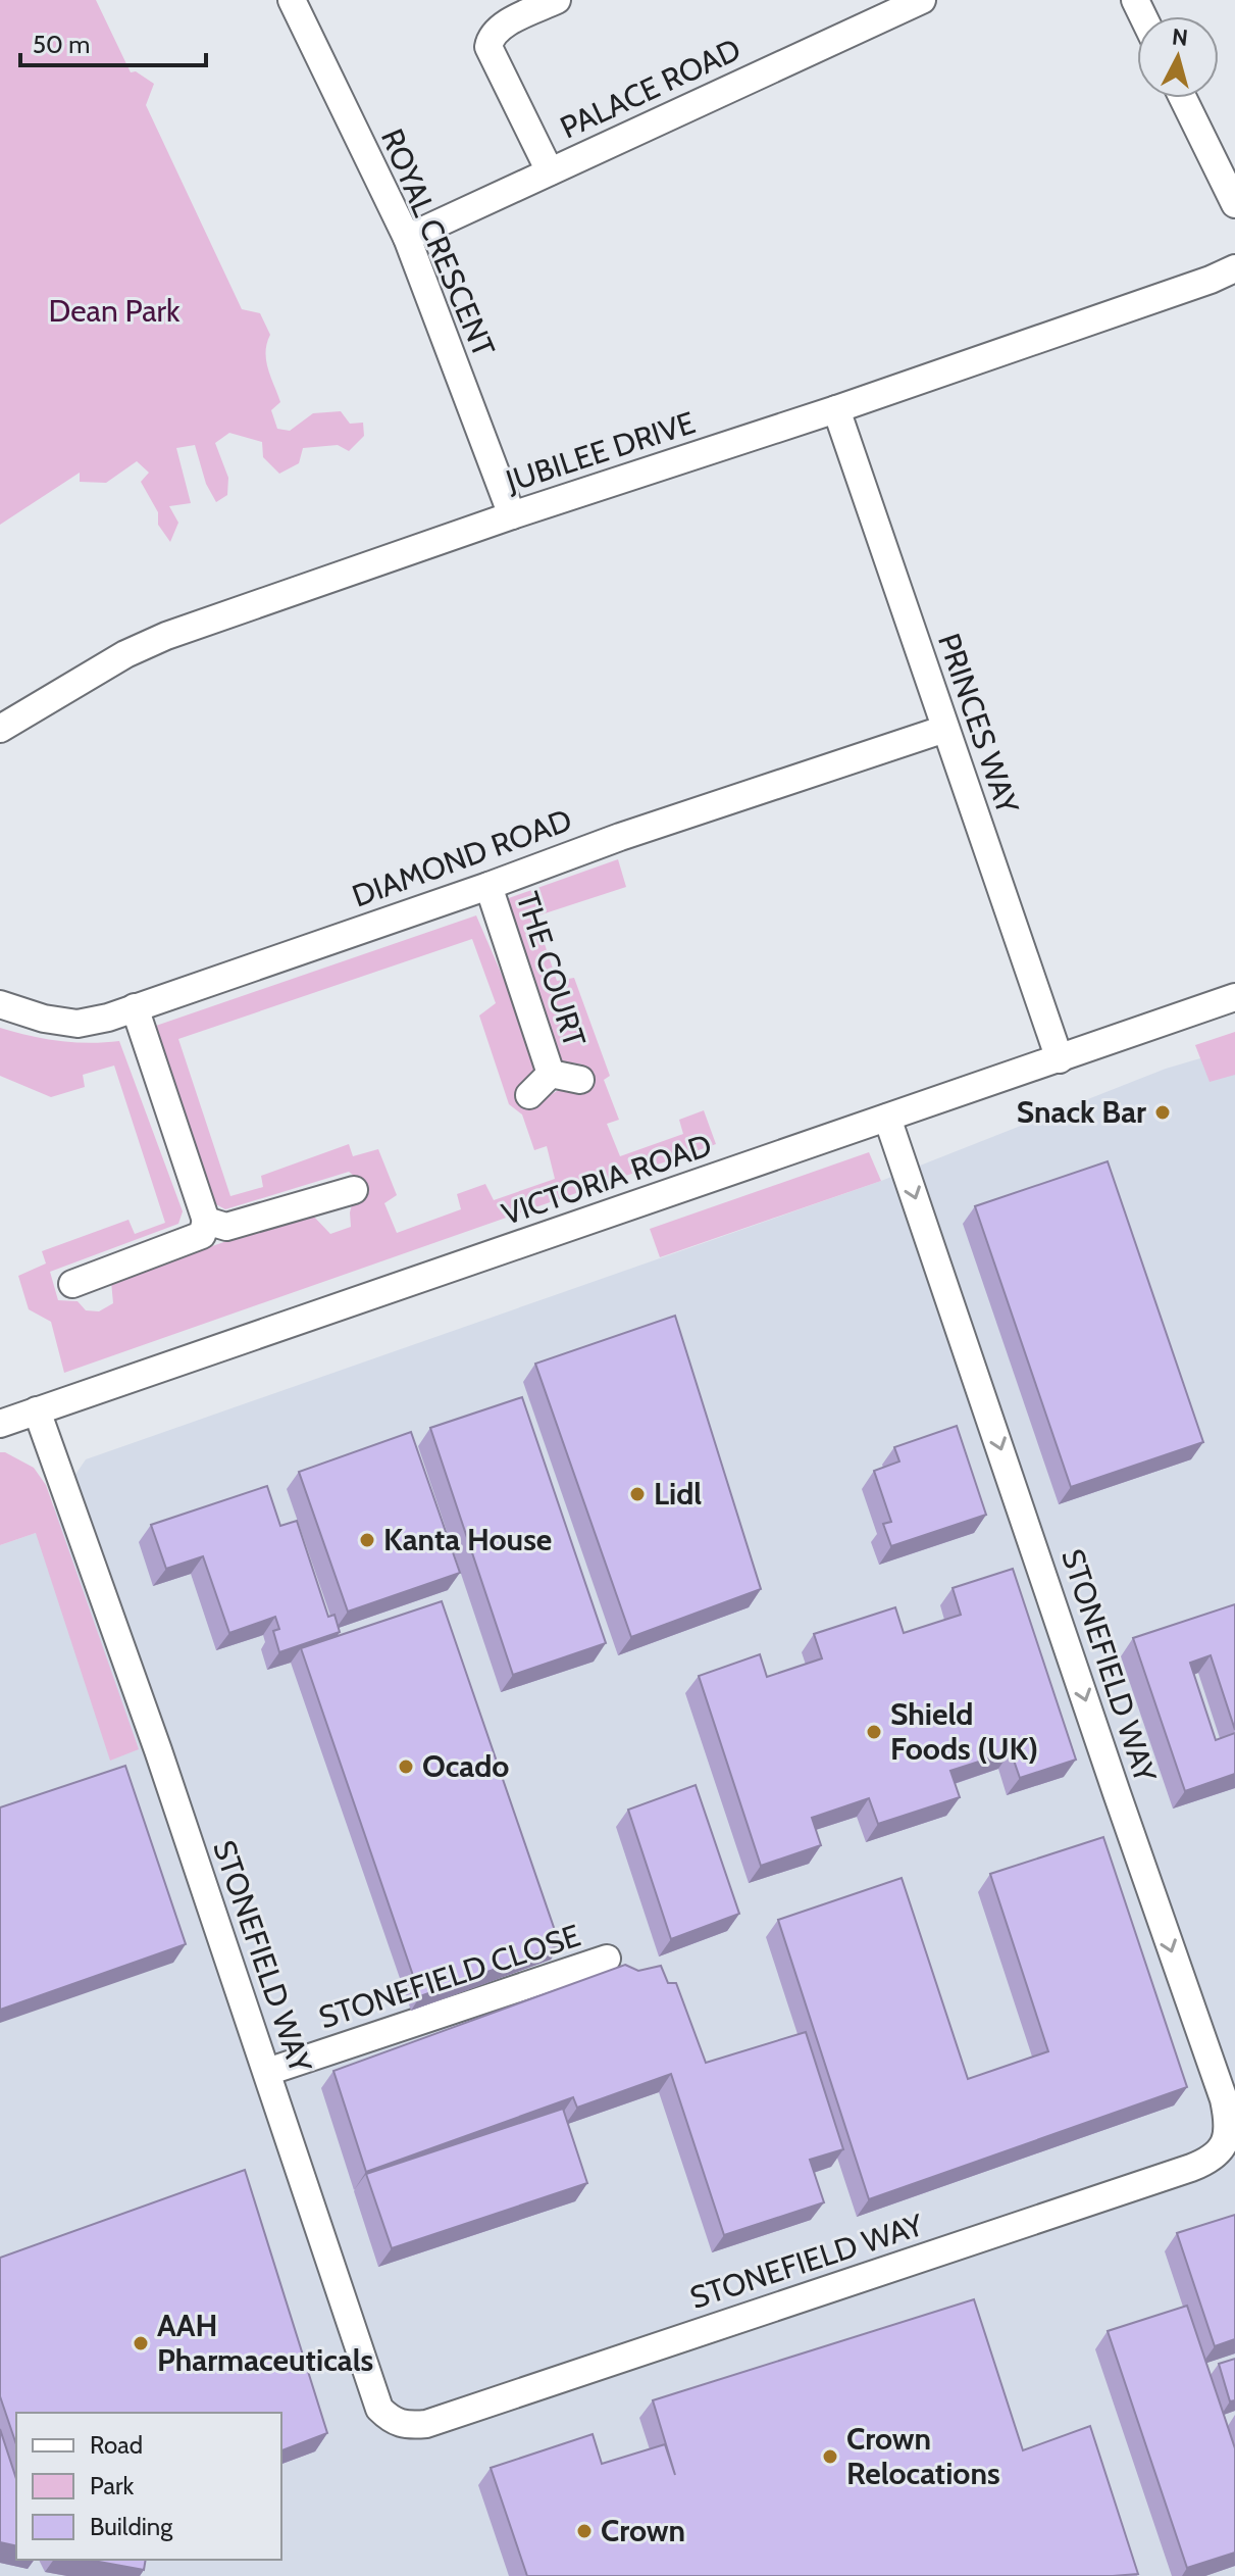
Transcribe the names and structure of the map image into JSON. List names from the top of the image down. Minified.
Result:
{"streets":{"street":["PALACE ROAD","ROYAL CRESCENT","JUBILEE DRIVE","PRINCES WAY","DIAMOND ROAD","THE COURT","VICTORIA ROAD","STONEFIELD WAY","STONEFIELD CLOSE"]},"crossings":[["PALACE ROAD","ROYAL CRESCENT"],["ROYAL CRESCENT","JUBILEE DRIVE"],["JUBILEE DRIVE","PRINCES WAY"],["PRINCES WAY","DIAMOND ROAD"],["PRINCES WAY","VICTORIA ROAD"],["DIAMOND ROAD","THE COURT"],["VICTORIA ROAD","STONEFIELD WAY"],["STONEFIELD WAY","STONEFIELD CLOSE"]],"parks":["Dean Park"],"places":["Snack Bar","Lidl","Kanta House","Shield Foods (UK)","Ocado","AAH Pharmaceuticals","Crown Relocations","Crown"],"legend":["Road","Park","Building"],"scale_bar":"50 m","north":"top"}
